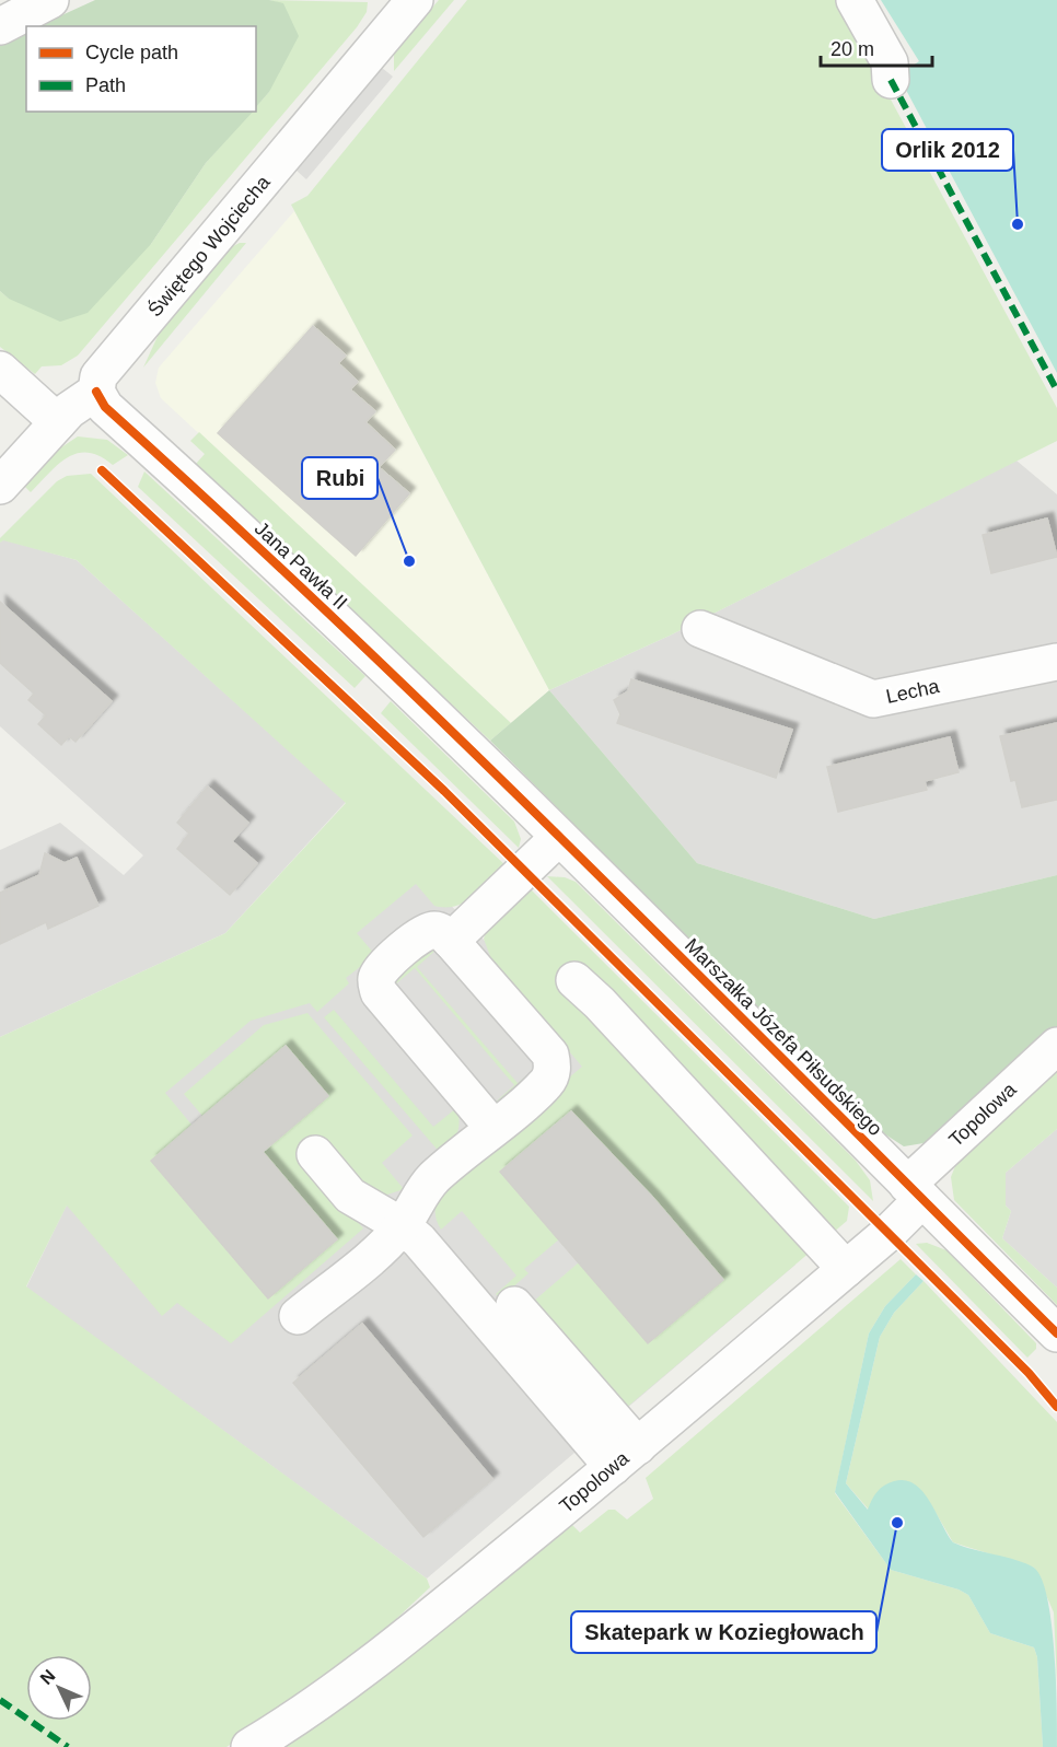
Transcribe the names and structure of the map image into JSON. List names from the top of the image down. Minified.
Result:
{"streets":{"street":["Świętego Wojciecha","Jana Pawła II","Lecha","Marszałka Józefa Piłsudskiego","Topolowa"]},"crossings":[["Świętego Wojciecha","Jana Pawła II"],["Jana Pawła II","Marszałka Józefa Piłsudskiego"],["Marszałka Józefa Piłsudskiego","Topolowa"]],"places":["Orlik 2012","Rubi","Skatepark w Koziegłowach"],"legend":["Cycle path","Path"],"scale_bar":"20 m","north":"top left"}
